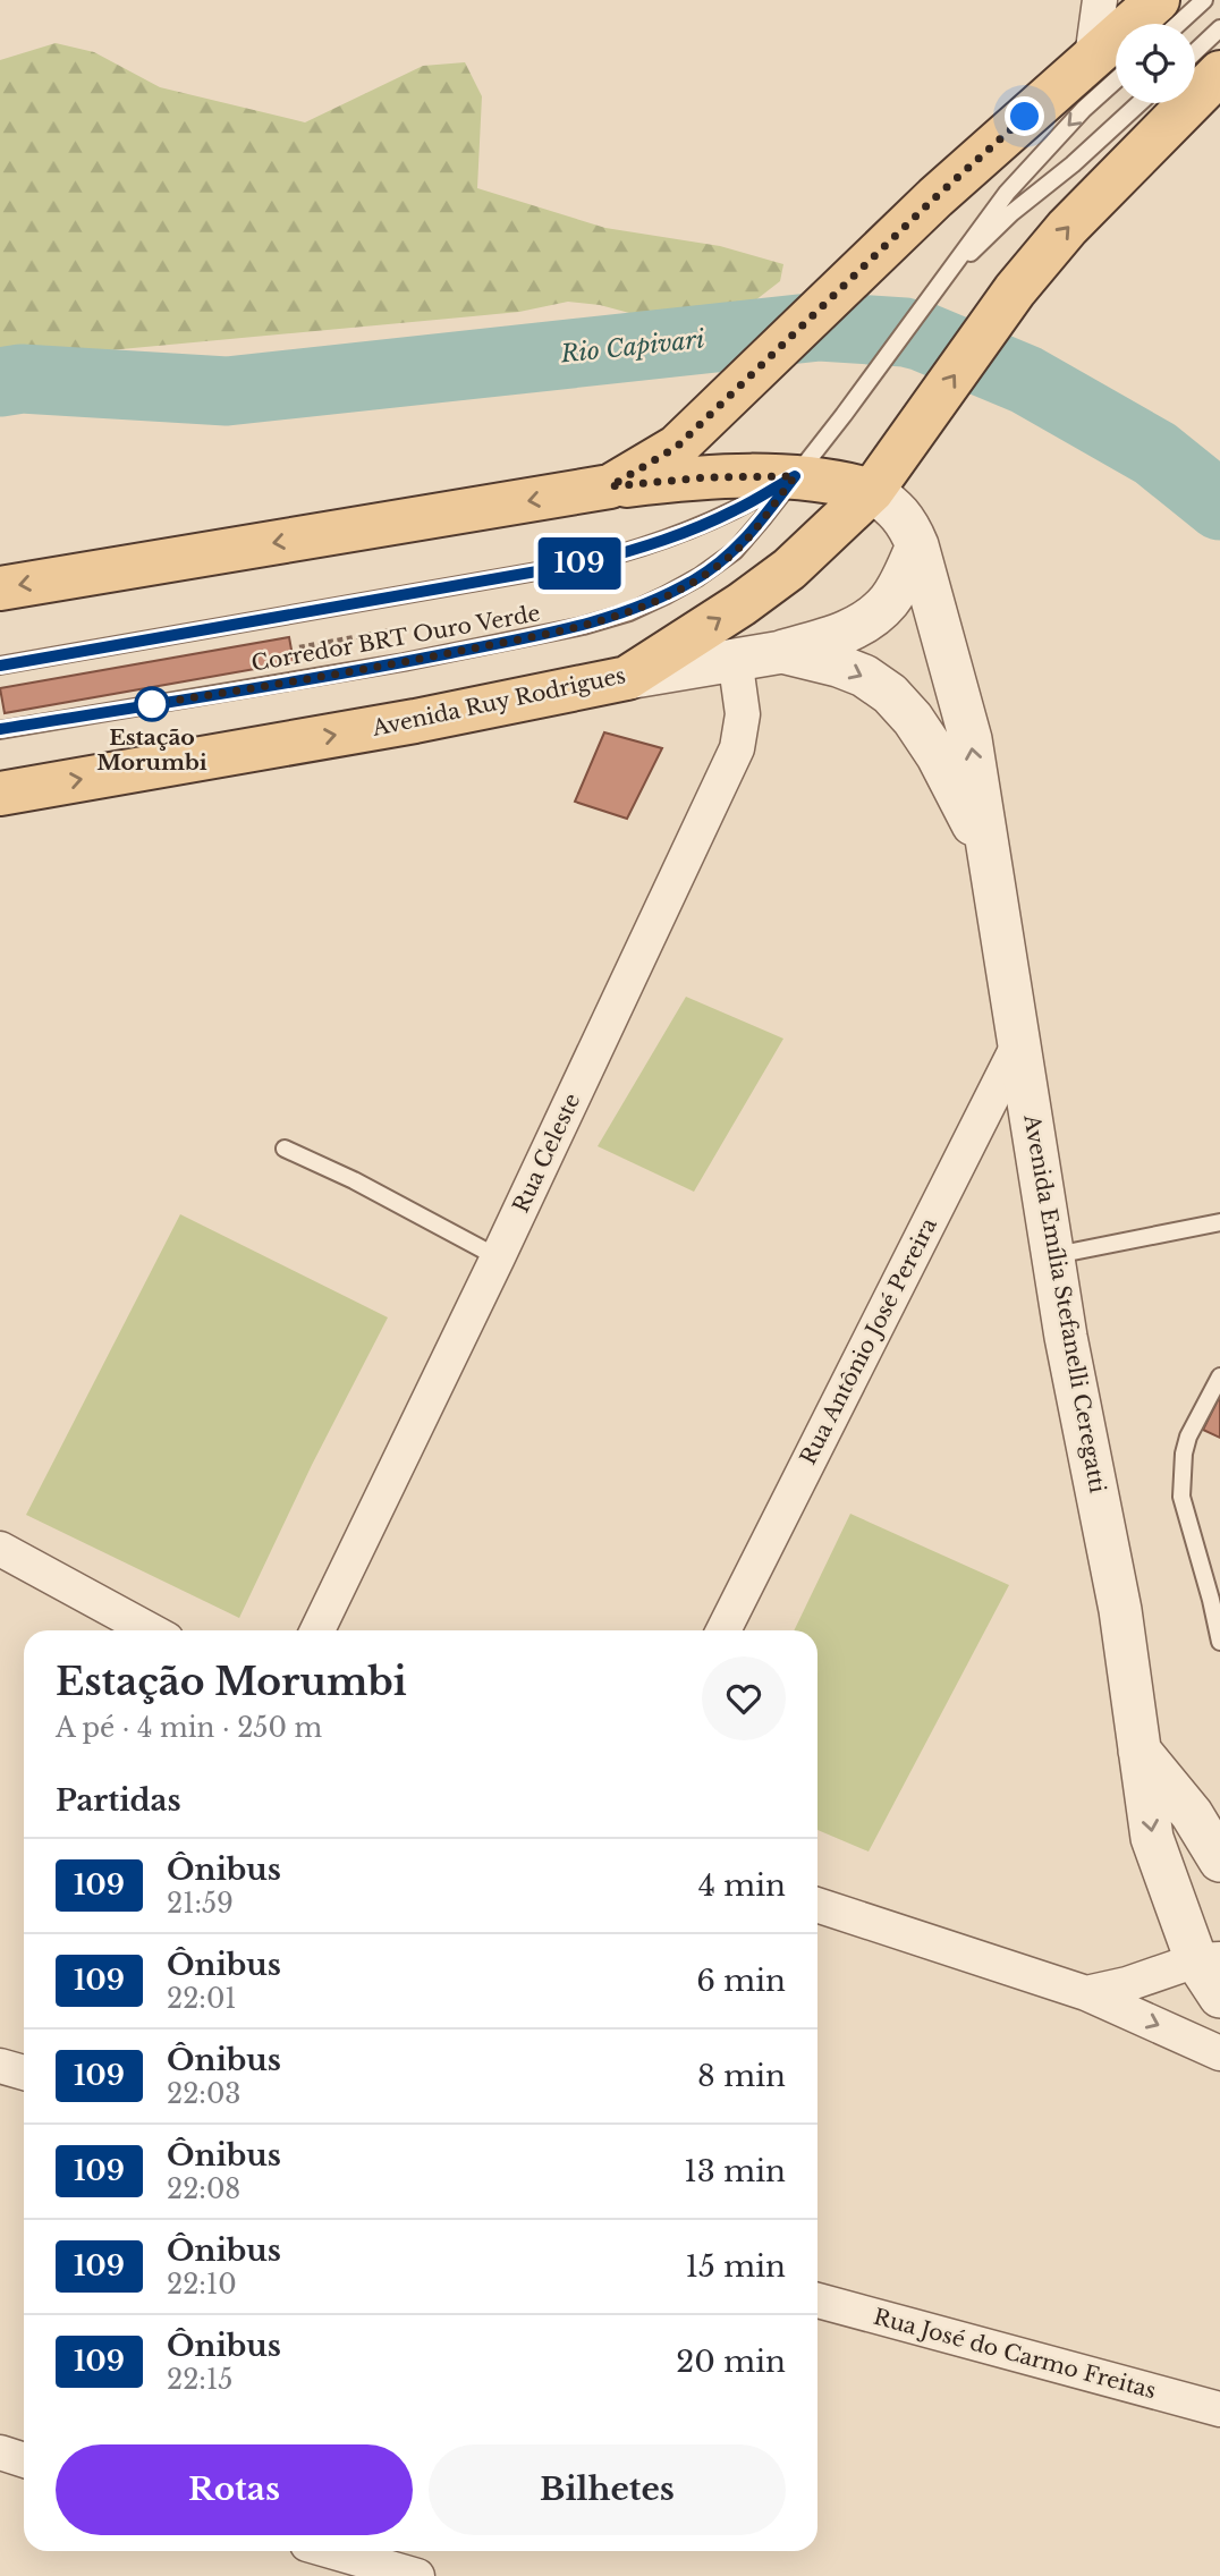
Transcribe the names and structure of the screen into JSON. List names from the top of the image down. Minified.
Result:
{"streets":{"main road":["Avenida Ruy Rodrigues"],"street":["Rua Celeste","Avenida Emília Stefanelli Ceregatti","Rua Antônio José Pereira","Rua José do Carmo Freitas"],"lane":["Corredor BRT Ouro Verde"]},"crossings":[["Avenida Ruy Rodrigues","Avenida Emília Stefanelli Ceregatti"],["Rua Celeste","Avenida Emília Stefanelli Ceregatti"],["Avenida Emília Stefanelli Ceregatti","Rua Antônio José Pereira"]],"water":["Rio Capivari"],"places":["Estação Morumbi"],"lines":["bus line 109"],"page":{"on_map":"109","heading":[["Estação Morumbi","A pé · 4 min · 250 m"],"Partidas"],"list":[{"mark":"109","name":"Ônibus","note":"21:59","value":"4 min"},{"mark":"109","name":"Ônibus","note":"22:01","value":"6 min"},{"mark":"109","name":"Ônibus","note":"22:03","value":"8 min"},{"mark":"109","name":"Ônibus","note":"22:08","value":"13 min"},{"mark":"109","name":"Ônibus","note":"22:10","value":"15 min"},{"mark":"109","name":"Ônibus","note":"22:15","value":"20 min"}],"buttons":["Rotas","Bilhetes"]}}
